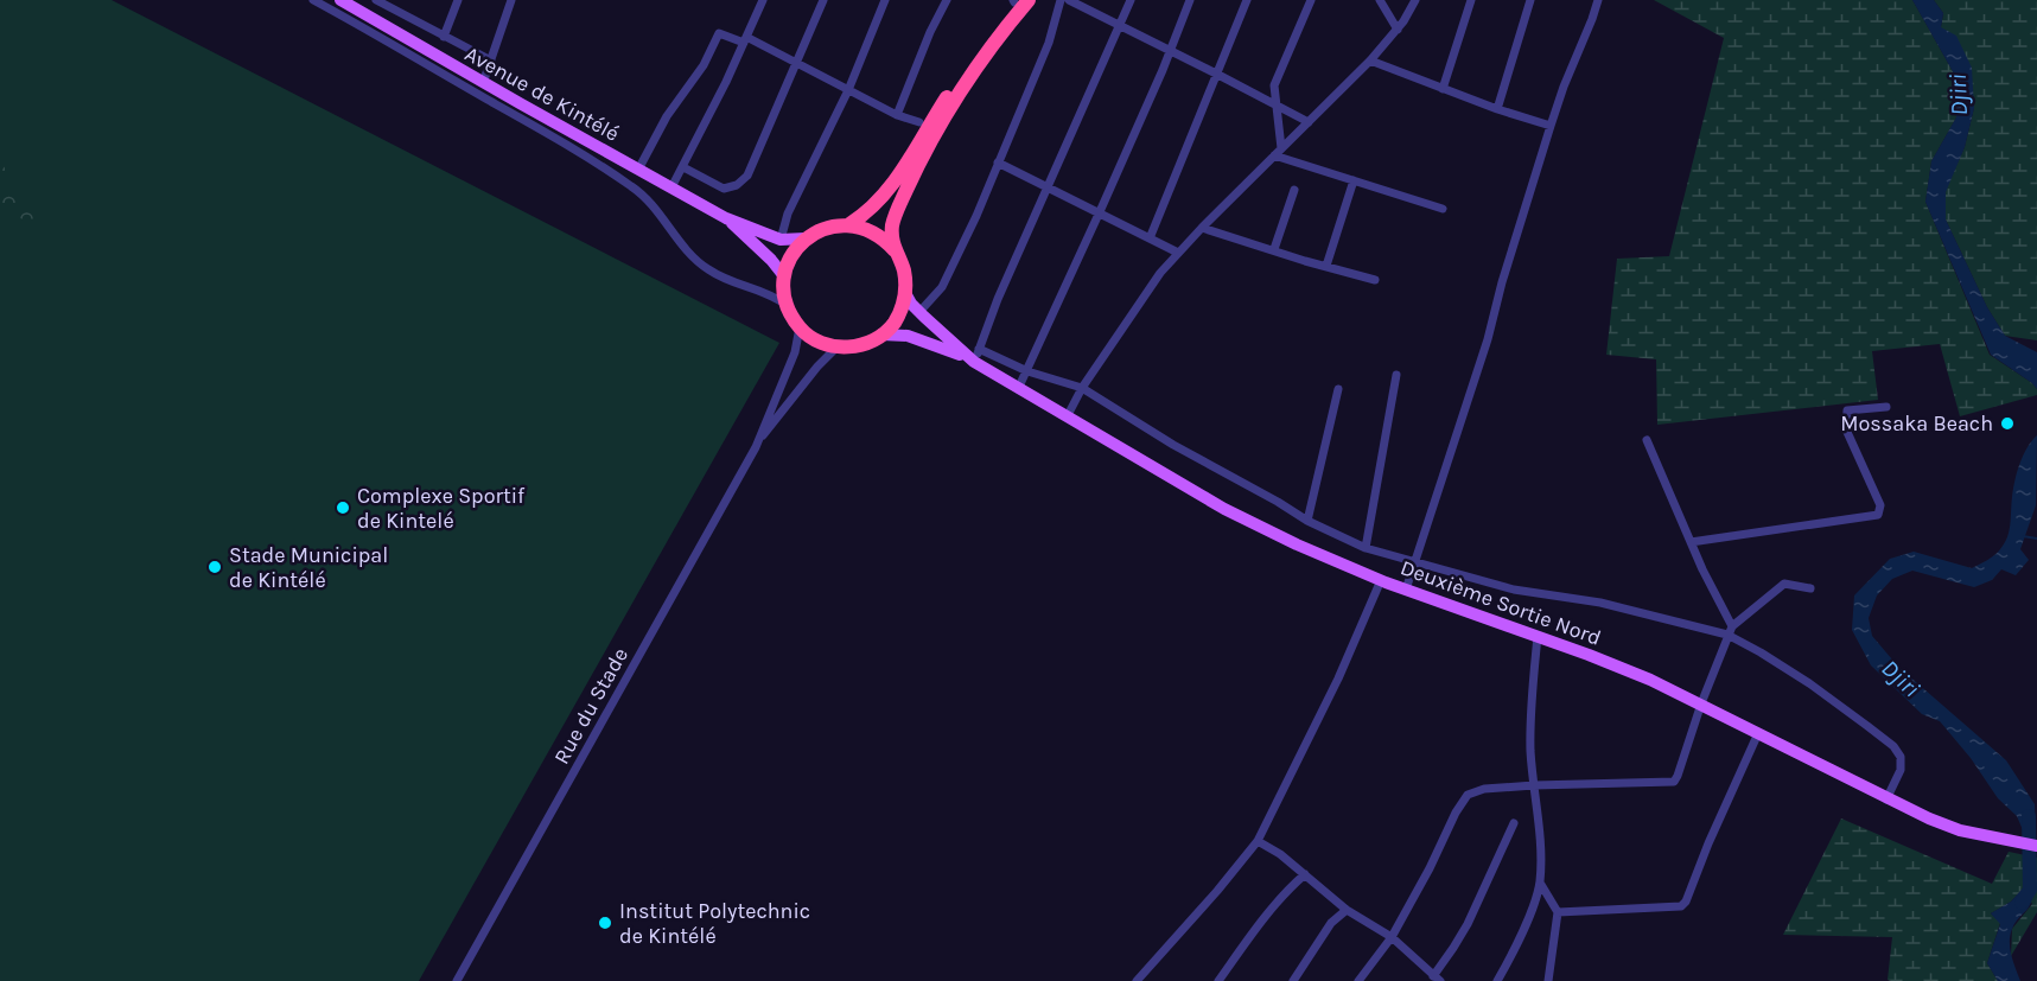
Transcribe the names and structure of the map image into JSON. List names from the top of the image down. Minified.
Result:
{"streets":{"main road":["Avenue de Kintélé","Deuxième Sortie Nord"],"street":["Rue du Stade"]},"crossings":[["Avenue de Kintélé","Deuxième Sortie Nord"],["Avenue de Kintélé","Rue du Stade"],["Deuxième Sortie Nord","Rue du Stade"]],"water":["Djiri"],"places":["Mossaka Beach","Complexe Sportif de Kintelé","Stade Municipal de Kintélé","Institut Polytechnic de Kintélé"]}
